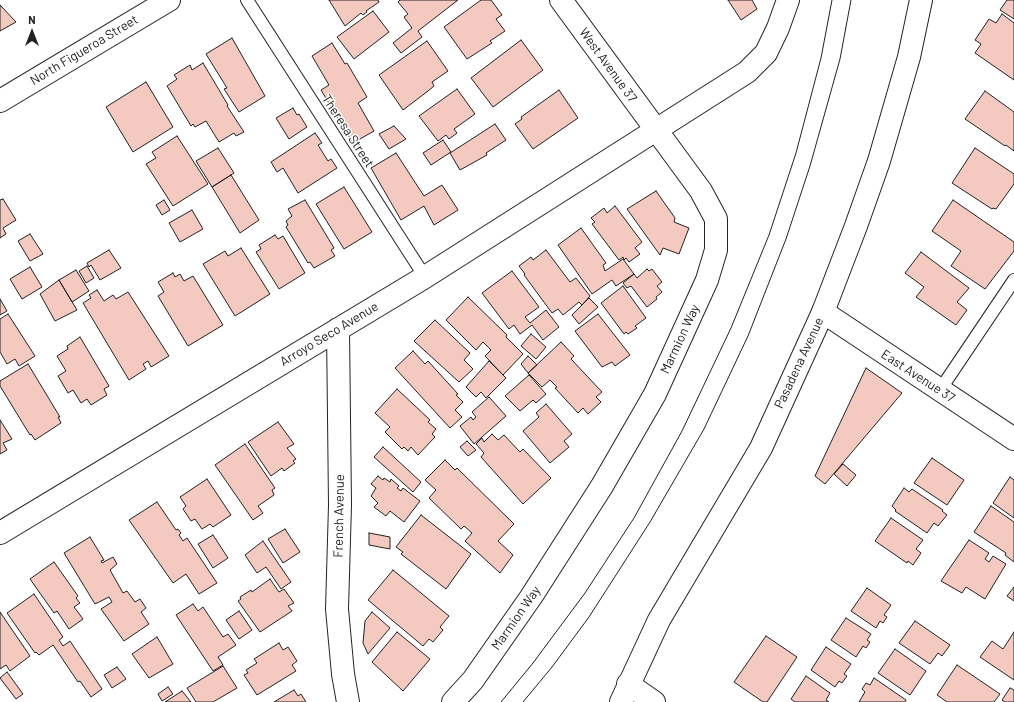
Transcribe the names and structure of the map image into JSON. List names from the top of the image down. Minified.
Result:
{"streets":{"street":["North Figueroa Street","West Avenue 37","Arroyo Seco Avenue","Marmion Way","Pasadena Avenue","East Avenue 37","French Avenue"],"lane":["Theresa Street"]},"crossings":[["West Avenue 37","Arroyo Seco Avenue"],["West Avenue 37","Marmion Way"],["Theresa Street","Arroyo Seco Avenue"],["Arroyo Seco Avenue","Marmion Way"],["Arroyo Seco Avenue","French Avenue"],["Pasadena Avenue","East Avenue 37"]],"north":"top"}
